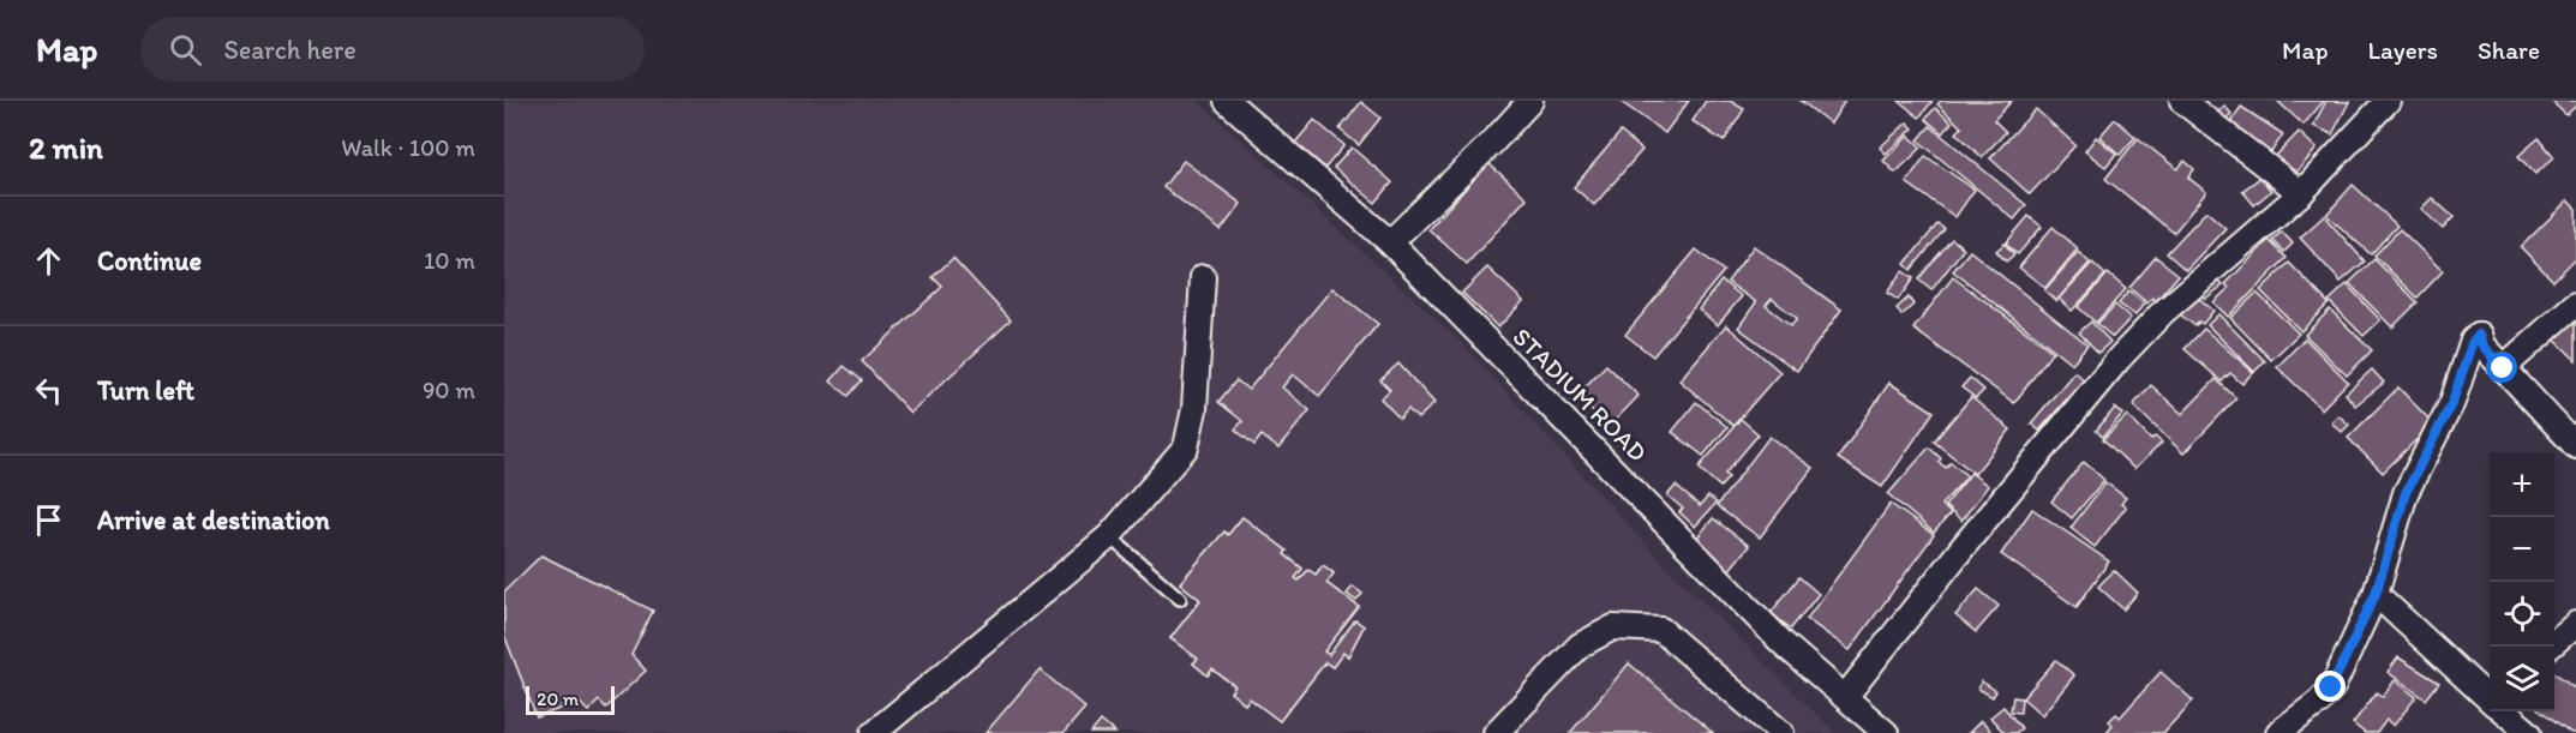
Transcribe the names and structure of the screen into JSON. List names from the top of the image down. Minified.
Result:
{"streets":{"street":["STADIUM ROAD"]},"scale_bar":"20 m","page":{"header":"Map","search":"Search here","nav":["Map","Layers","Share"],"heading":["2 min","Walk · 100 m"],"list":[["Continue","10 m"],["Turn left","90 m"],"Arrive at destination"],"map_buttons":["+","−"],"scale":"20 m"}}
